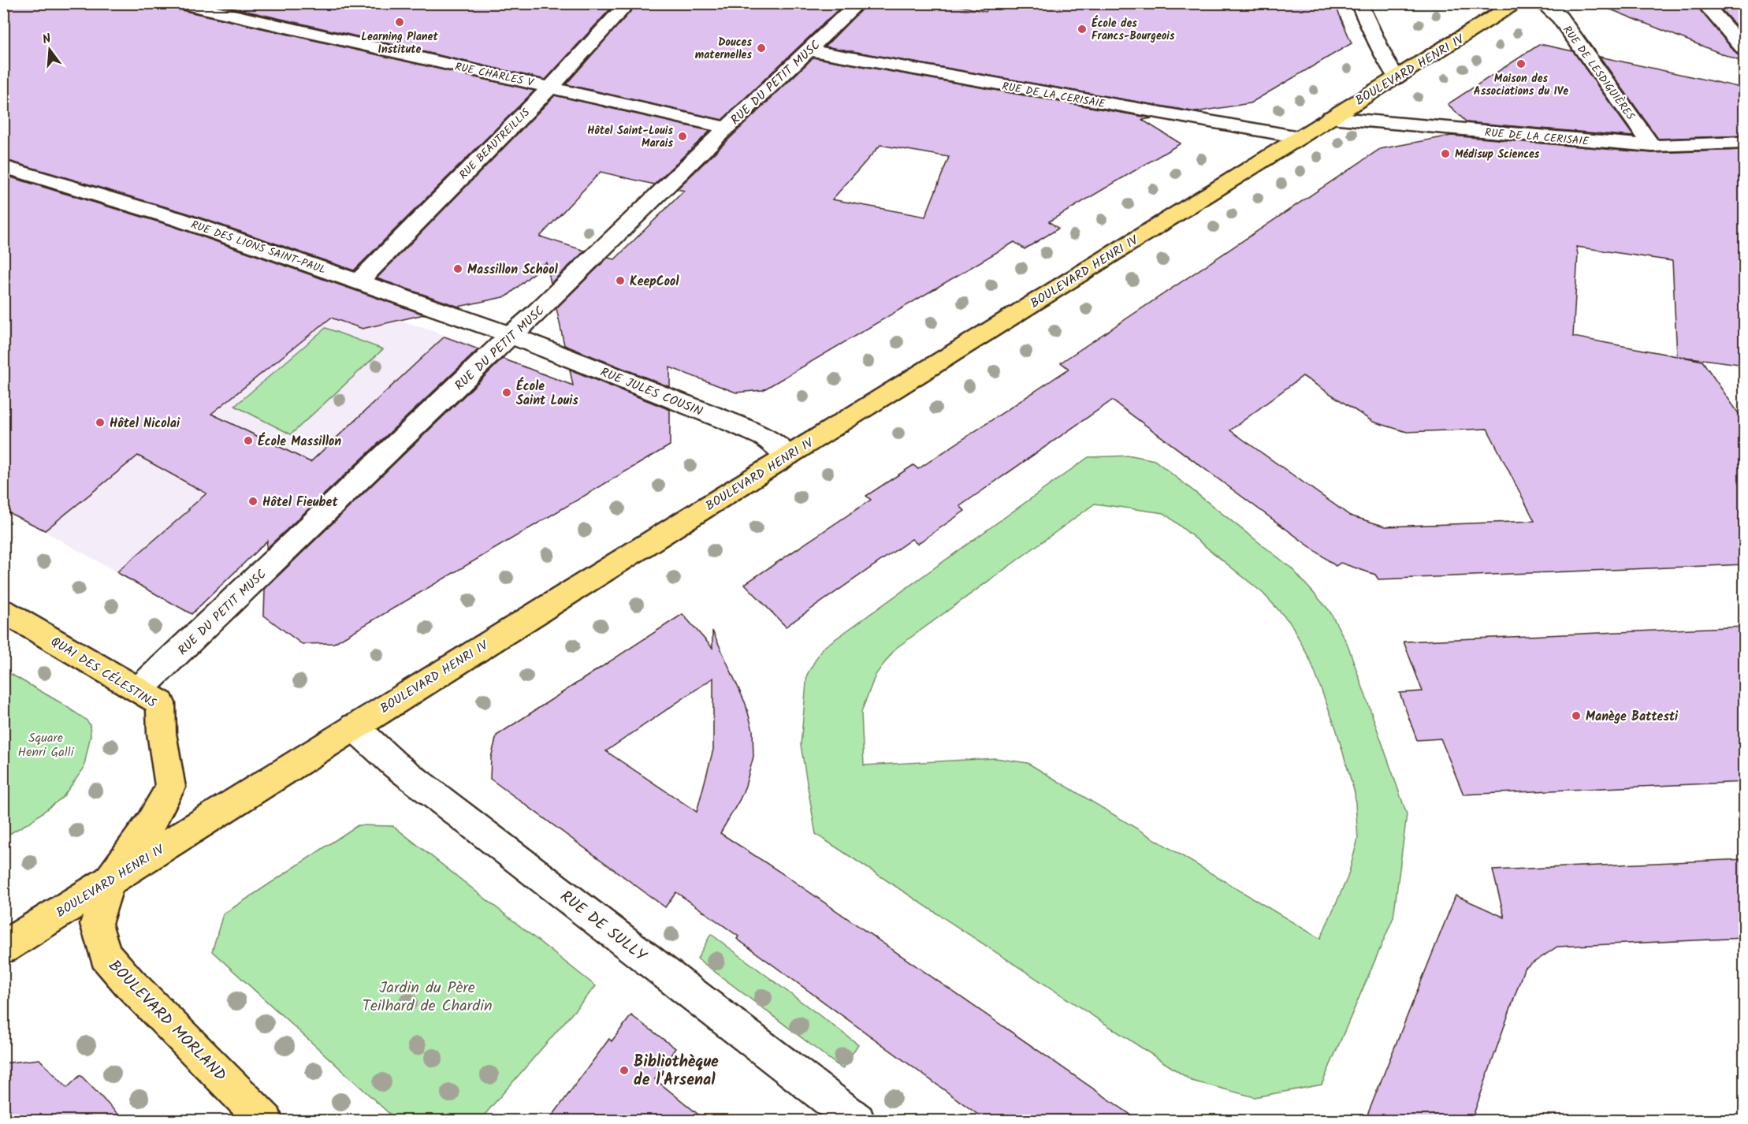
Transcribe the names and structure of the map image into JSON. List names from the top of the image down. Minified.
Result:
{"streets":{"main road":["BOULEVARD HENRI IV","QUAI DES CÉLESTINS","BOULEVARD MORLAND"],"street":["RUE DE LESDIGUIÈRES","RUE CHARLES V","RUE DU PETIT MUSC","RUE DE LA CERISAIE","RUE BEAUTREILLIS","RUE DES LIONS SAINT-PAUL","RUE JULES COUSIN","RUE DE SULLY"]},"crossings":[["BOULEVARD HENRI IV","RUE DE LA CERISAIE"],["BOULEVARD HENRI IV","RUE JULES COUSIN"],["BOULEVARD HENRI IV","QUAI DES CÉLESTINS"],["BOULEVARD HENRI IV","RUE DE SULLY"],["BOULEVARD HENRI IV","BOULEVARD MORLAND"],["RUE DE LESDIGUIÈRES","RUE DE LA CERISAIE"],["RUE CHARLES V","RUE DU PETIT MUSC"],["RUE CHARLES V","RUE BEAUTREILLIS"],["RUE DU PETIT MUSC","RUE DE LA CERISAIE"],["RUE DU PETIT MUSC","RUE DES LIONS SAINT-PAUL"],["RUE DU PETIT MUSC","RUE JULES COUSIN"],["RUE DU PETIT MUSC","QUAI DES CÉLESTINS"],["RUE BEAUTREILLIS","RUE DES LIONS SAINT-PAUL"],["RUE DES LIONS SAINT-PAUL","RUE JULES COUSIN"],["QUAI DES CÉLESTINS","BOULEVARD MORLAND"]],"parks":["Square Henri Galli","Jardin du Père Teilhard de Chardin"],"places":["Learning Planet Institute","École des Francs-Bourgeois","Douces maternelles","Maison des Associations du IVe","Hôtel Saint-Louis Marais","Médisup Sciences","Massillon School","KeepCool","École Saint Louis","Hôtel Nicolai","École Massillon","Hôtel Fieubet","Manège Battesti","Bibliothèque de l'Arsenal"],"north":"top"}
